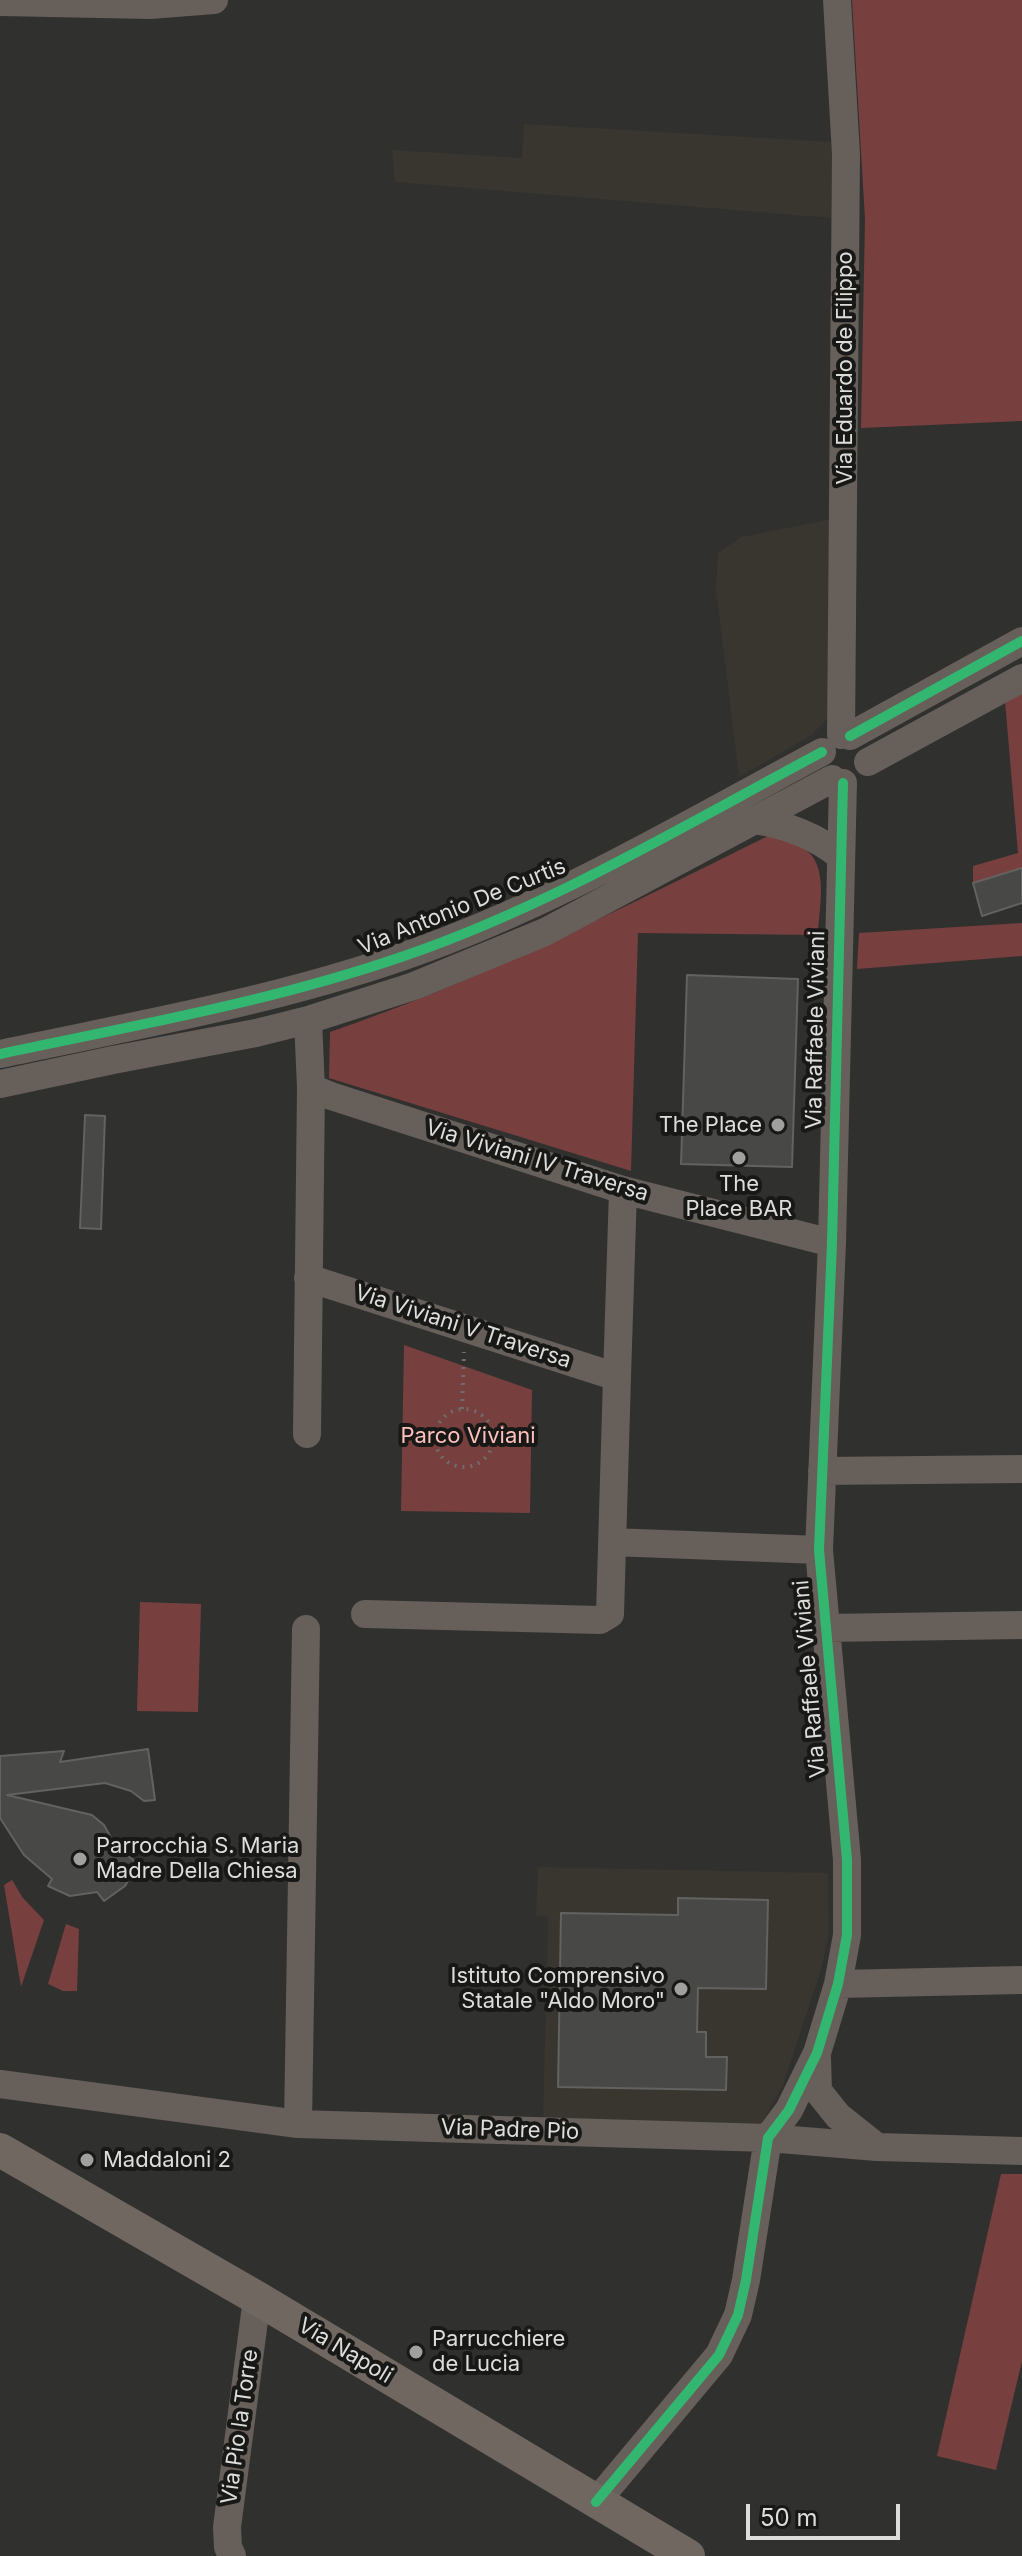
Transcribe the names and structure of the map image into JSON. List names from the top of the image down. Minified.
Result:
{"streets":{"main road":["Via Napoli"],"street":["Via Eduardo de Filippo","Via Antonio De Curtis","Via Raffaele Viviani","Via Viviani IV Traversa","Via Viviani V Traversa","Via Padre Pio","Via Pio la Torre"]},"crossings":[["Via Eduardo de Filippo","Via Antonio De Curtis"],["Via Eduardo de Filippo","Via Raffaele Viviani"],["Via Antonio De Curtis","Via Raffaele Viviani"],["Via Raffaele Viviani","Via Viviani IV Traversa"],["Via Raffaele Viviani","Via Padre Pio"],["Via Raffaele Viviani","Via Napoli"],["Via Napoli","Via Pio la Torre"]],"parks":["Parco Viviani"],"places":["The Place","The Place BAR","Parrocchia S. Maria Madre Della Chiesa","Istituto Comprensivo Statale \"Aldo Moro\"","Maddaloni 2","Parrucchiere de Lucia"],"scale_bar":"50 m"}
